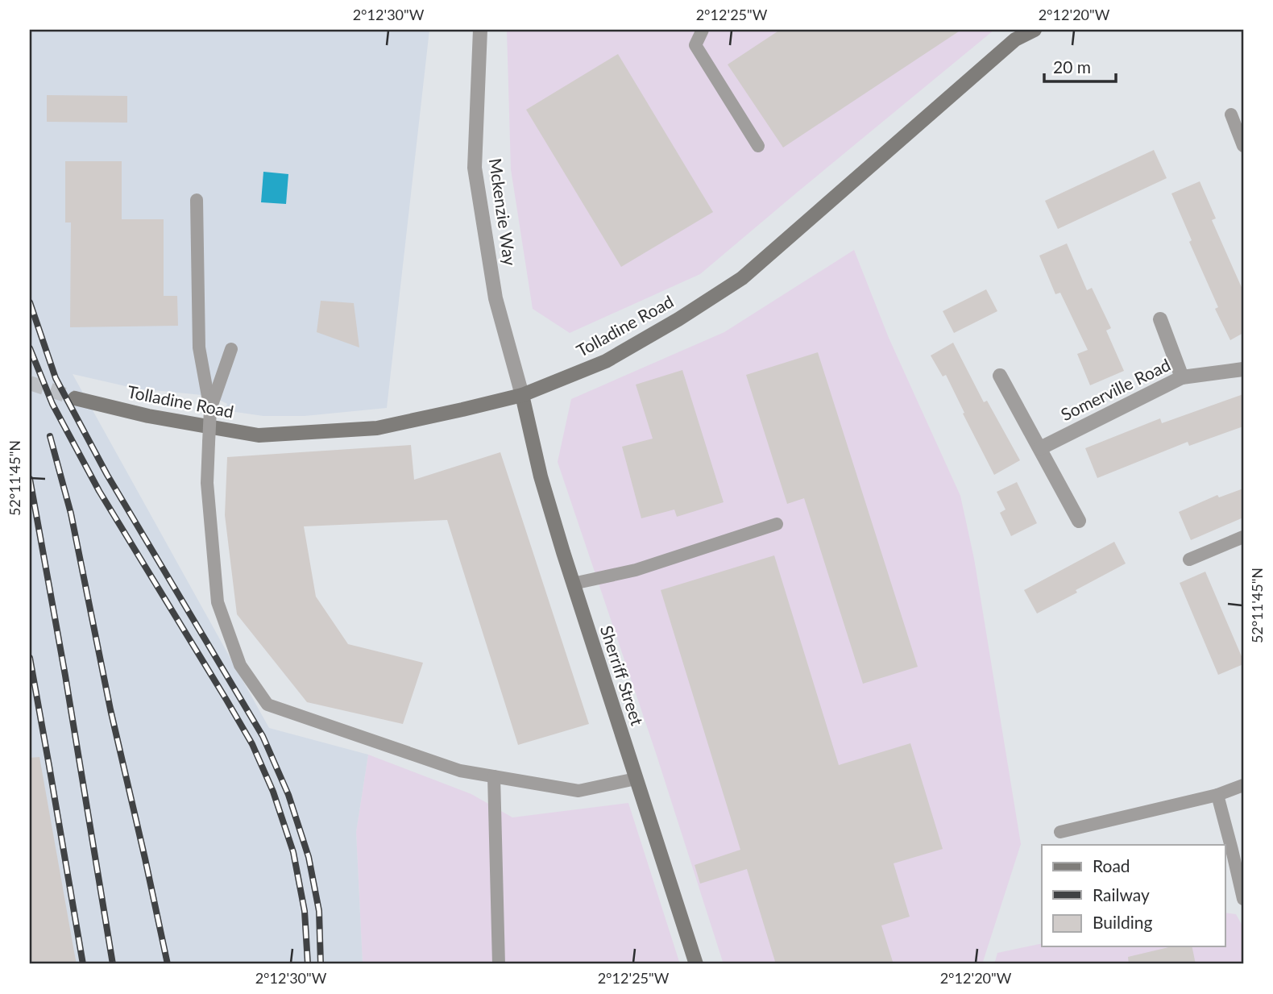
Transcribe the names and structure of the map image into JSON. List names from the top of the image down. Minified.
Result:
{"streets":{"main road":["Tolladine Road","Sherriff Street"],"street":["Mckenzie Way","Somerville Road"]},"crossings":[["Mckenzie Way","Tolladine Road"],["Mckenzie Way","Sherriff Street"],["Tolladine Road","Sherriff Street"]],"legend":["Road","Railway","Building"],"scale_bar":"20 m","coordinates":["2°12'30\"W","2°12'25\"W","2°12'20\"W","52°11'45\"N"]}
